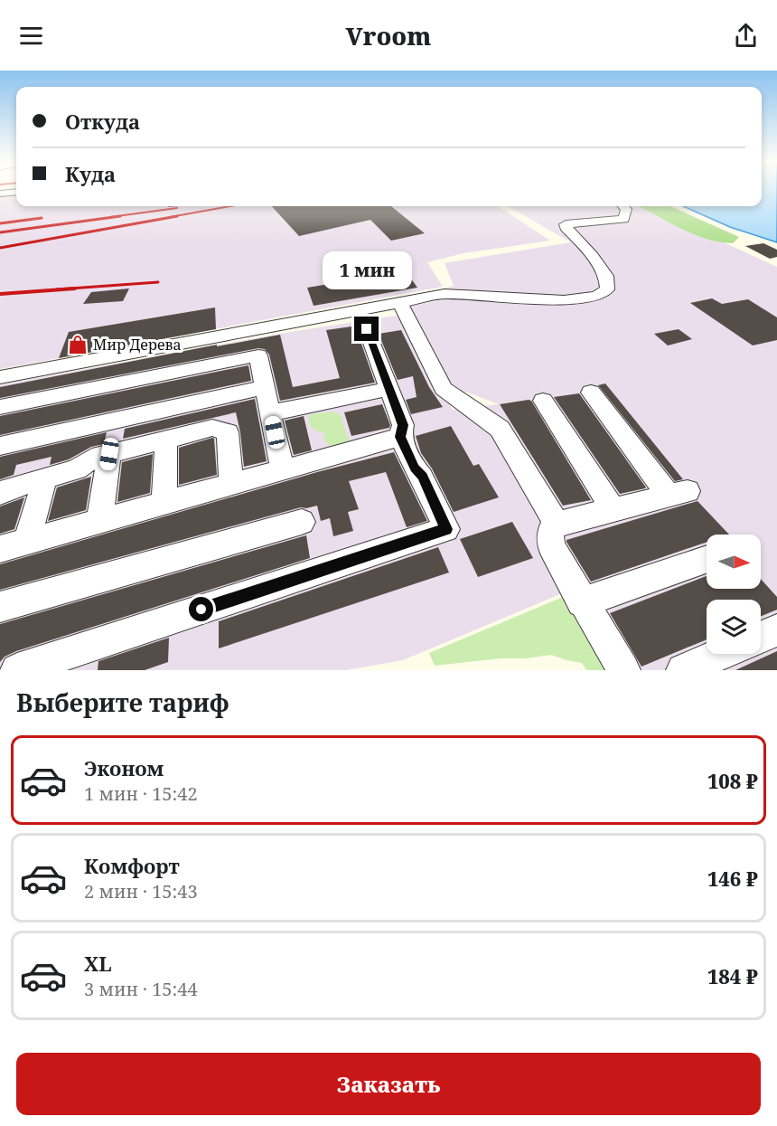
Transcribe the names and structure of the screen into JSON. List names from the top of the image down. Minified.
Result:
{"places":{"shop":["Мир Дерева"]},"north":"right","page":{"header":"Vroom","banner":["Откуда","Куда"],"bubble":"1 мин","heading":"Выберите тариф","list":[{"name":"Эконом","note":"1 мин · 15:42","value":"108 ₽"},{"name":"Комфорт","note":"2 мин · 15:43","value":"146 ₽"},{"name":"XL","note":"3 мин · 15:44","value":"184 ₽"}],"buttons":"Заказать"}}
